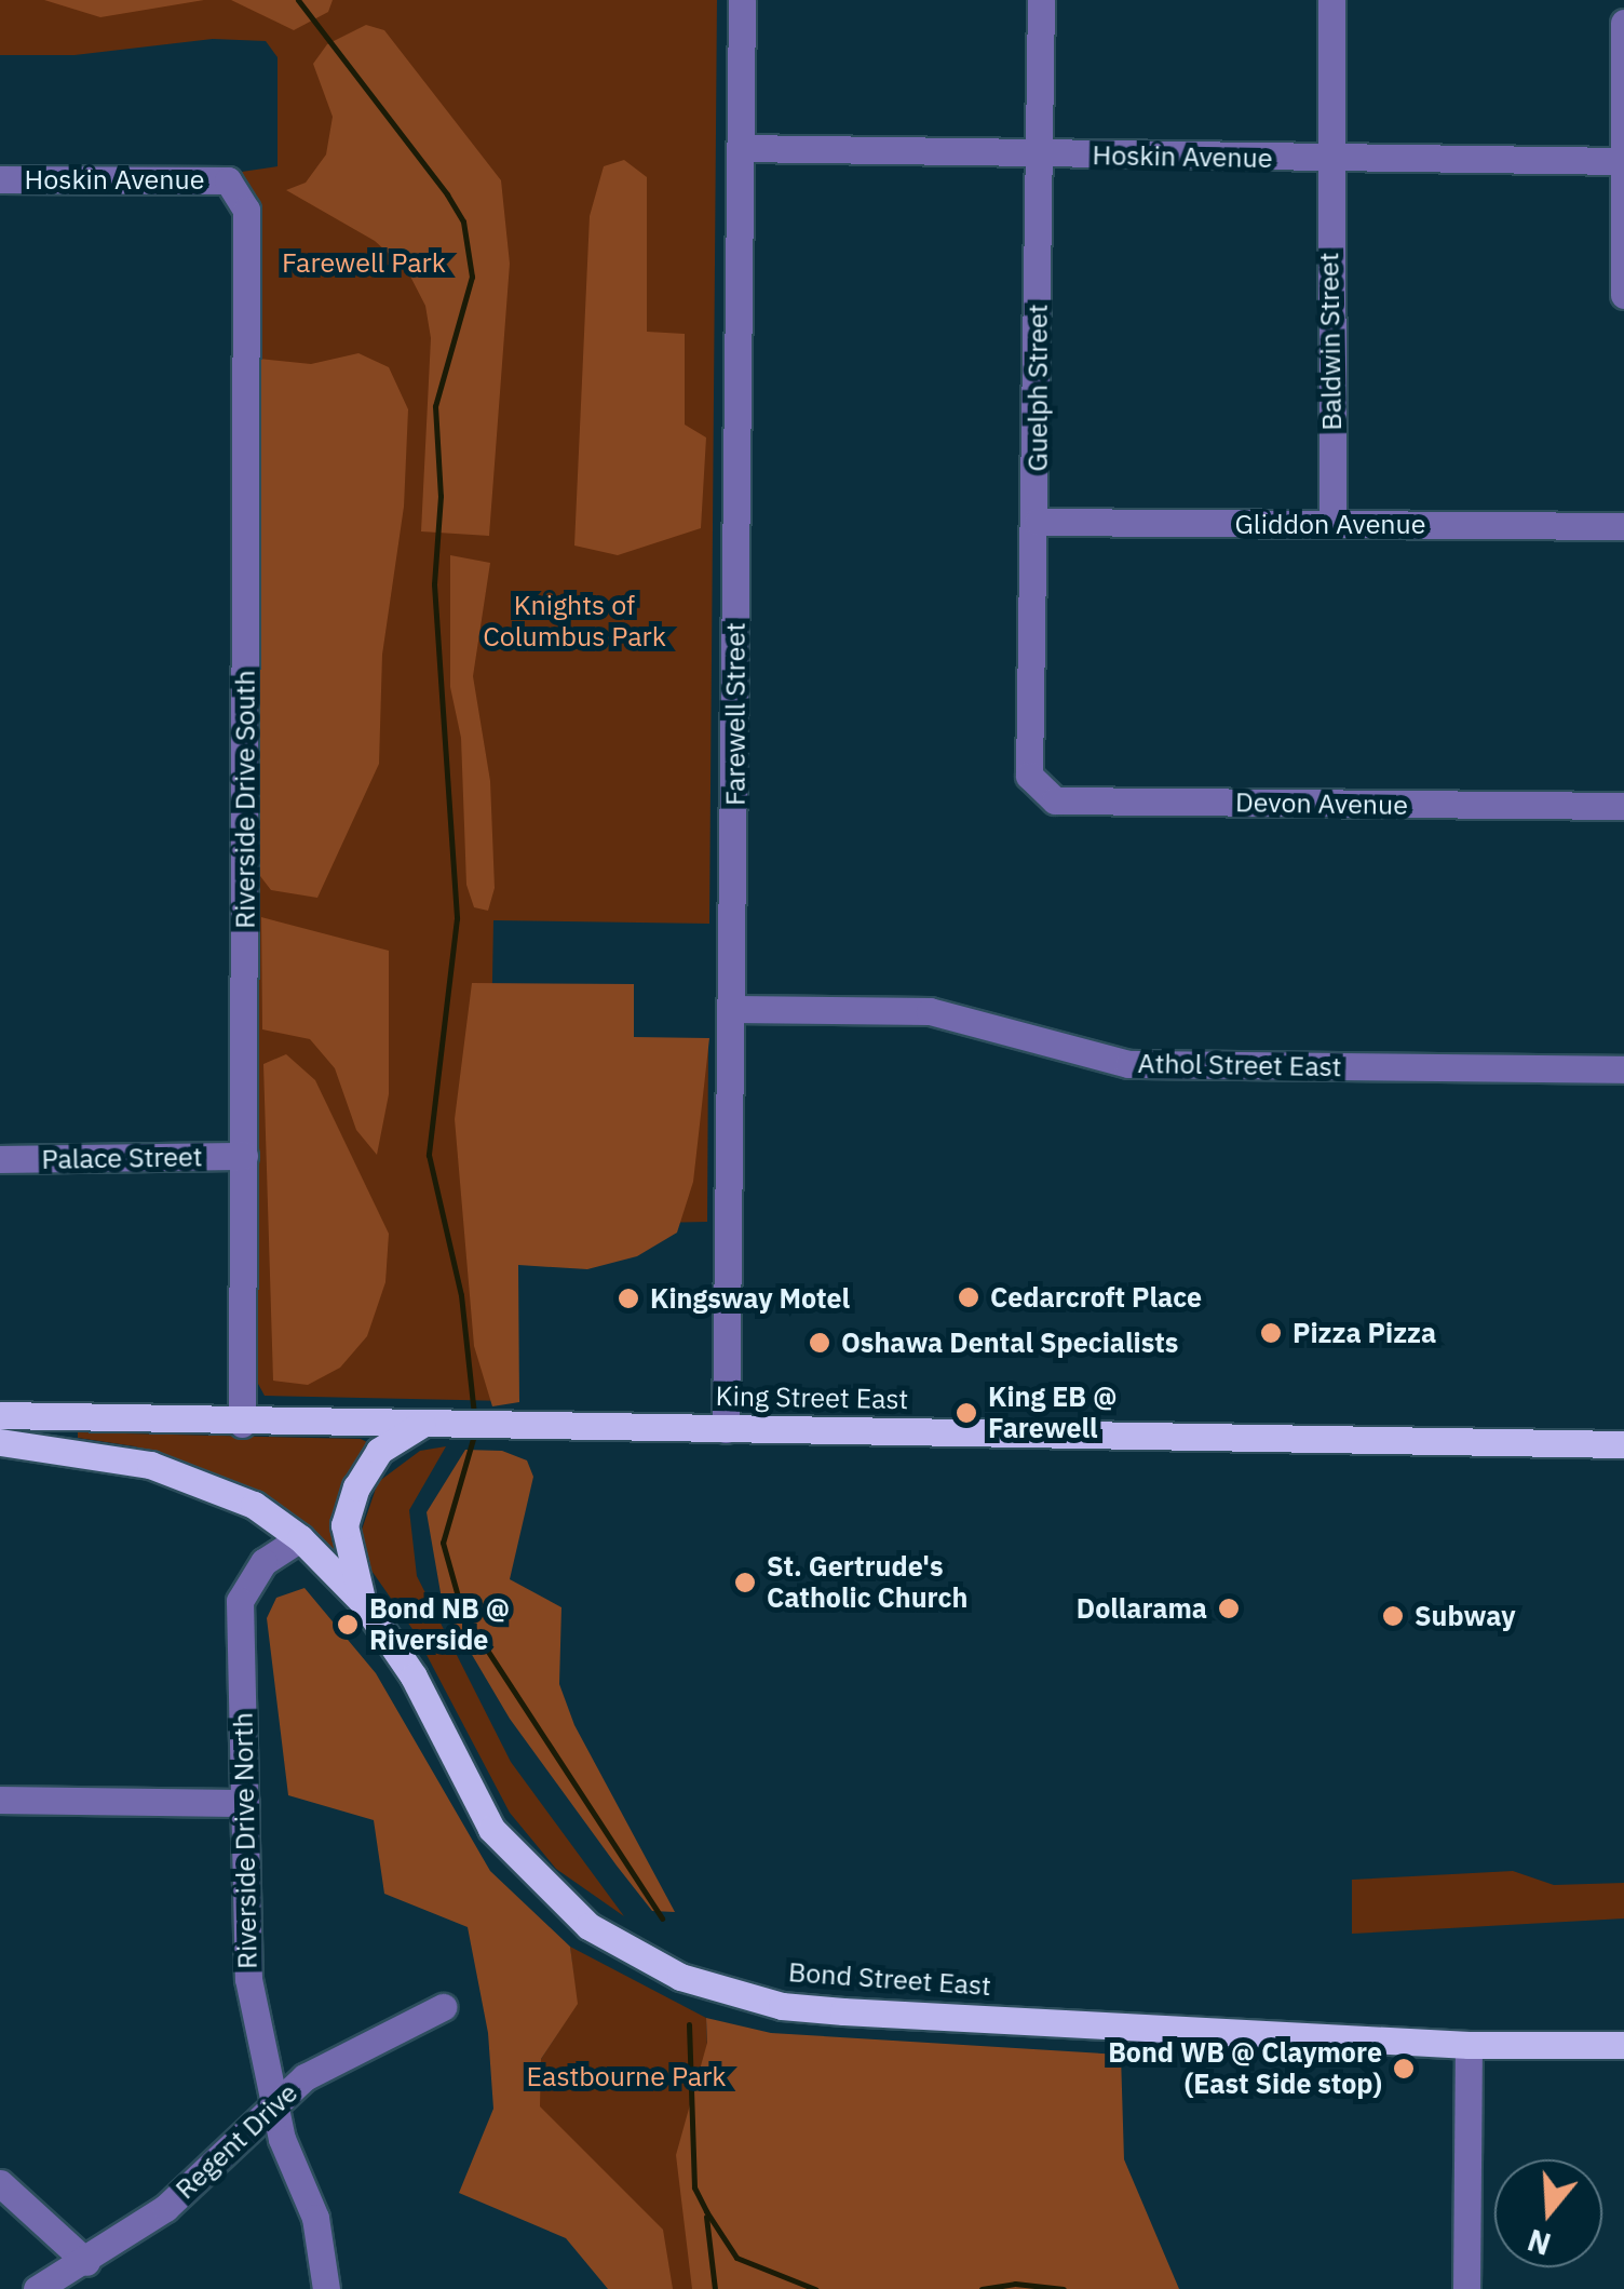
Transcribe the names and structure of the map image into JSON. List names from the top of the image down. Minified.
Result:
{"streets":{"main road":["King Street East","Bond Street East"],"street":["Hoskin Avenue","Baldwin Street","Guelph Street","Gliddon Avenue","Farewell Street","Riverside Drive South","Devon Avenue","Athol Street East","Palace Street","Riverside Drive North","Regent Drive"]},"crossings":[["Hoskin Avenue","Baldwin Street"],["Hoskin Avenue","Guelph Street"],["Hoskin Avenue","Farewell Street"],["Hoskin Avenue","Riverside Drive South"],["Baldwin Street","Gliddon Avenue"],["Guelph Street","Gliddon Avenue"],["Guelph Street","Devon Avenue"],["Farewell Street","Athol Street East"],["Farewell Street","King Street East"],["Riverside Drive South","Palace Street"],["Riverside Drive South","King Street East"],["Riverside Drive North","Bond Street East"],["Riverside Drive North","Regent Drive"]],"parks":["Farewell Park","Knights of Columbus Park","Eastbourne Park"],"places":["Cedarcroft Place","Kingsway Motel","Pizza Pizza","Oshawa Dental Specialists","King EB @ Farewell","St. Gertrude's Catholic Church","Dollarama","Subway","Bond NB @ Riverside","Bond WB @ Claymore (East Side stop)"],"north":"bottom"}
